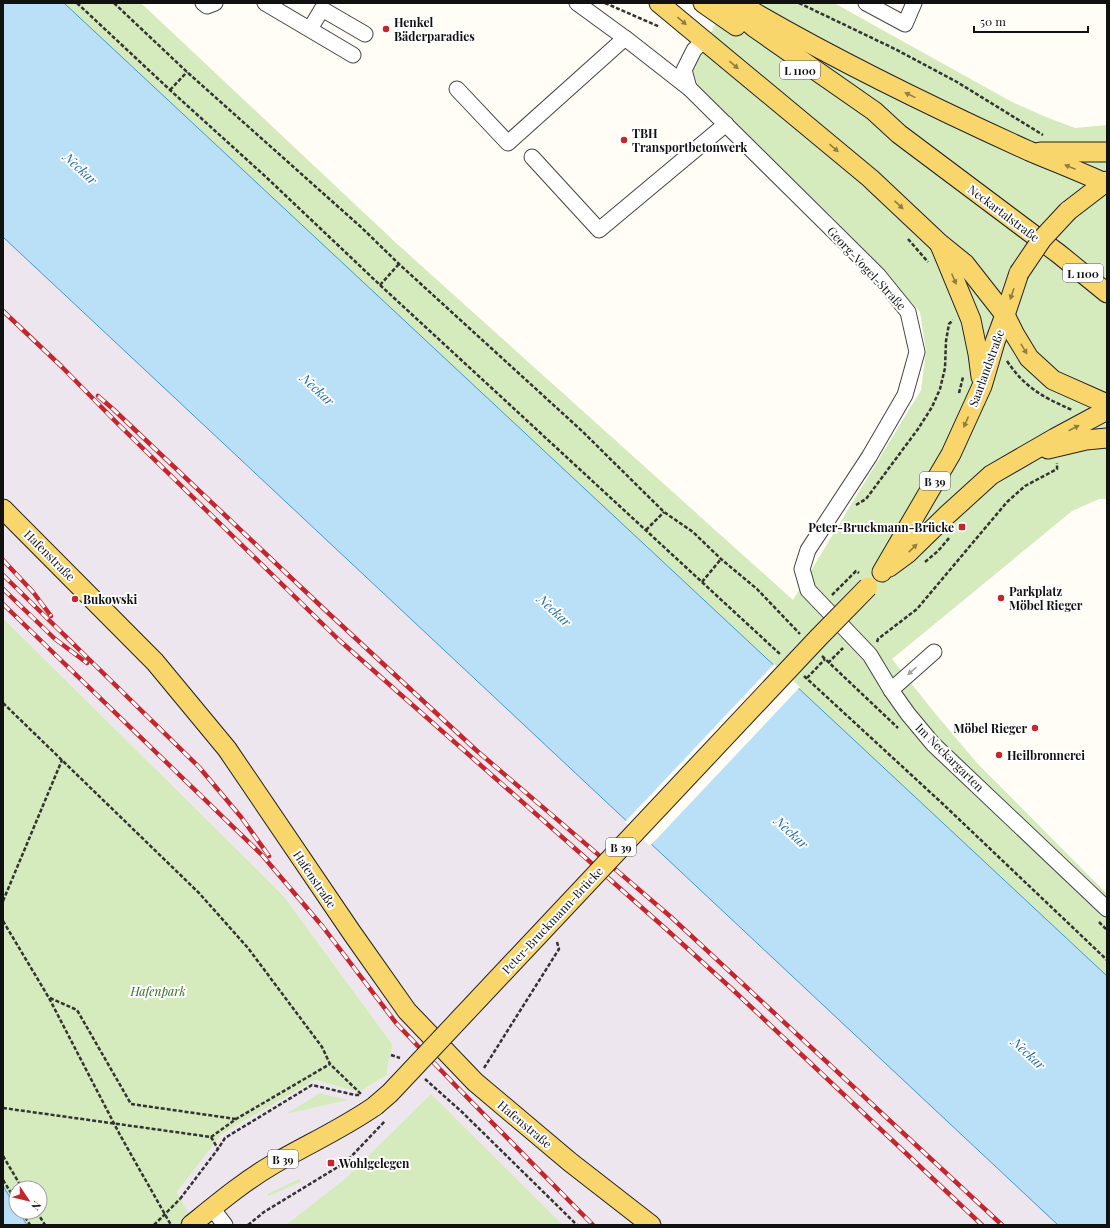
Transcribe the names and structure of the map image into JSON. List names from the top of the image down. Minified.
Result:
{"streets":{"main road":["L 1100","Neckartalstraße","Saarlandstraße","B 39","Hafenstraße","Peter-Bruckmann-Brücke"],"street":["Georg-Vogel-Straße","Im Neckargarten"]},"crossings":[["Georg-Vogel-Straße","Im Neckargarten"],["Saarlandstraße","Peter-Bruckmann-Brücke"],["B 39","Peter-Bruckmann-Brücke"]],"water":["Neckar"],"parks":["Hafenpark"],"places":{"other":["Henkel Bäderparadies","TBH Transportbetonwerk","Parkplatz Möbel Rieger","Bukowski","Möbel Rieger","Heilbronnerei"],"transit":["Peter-Bruckmann-Brücke","Wohlgelegen"]},"scale_bar":"50 m","north":"bottom right"}
